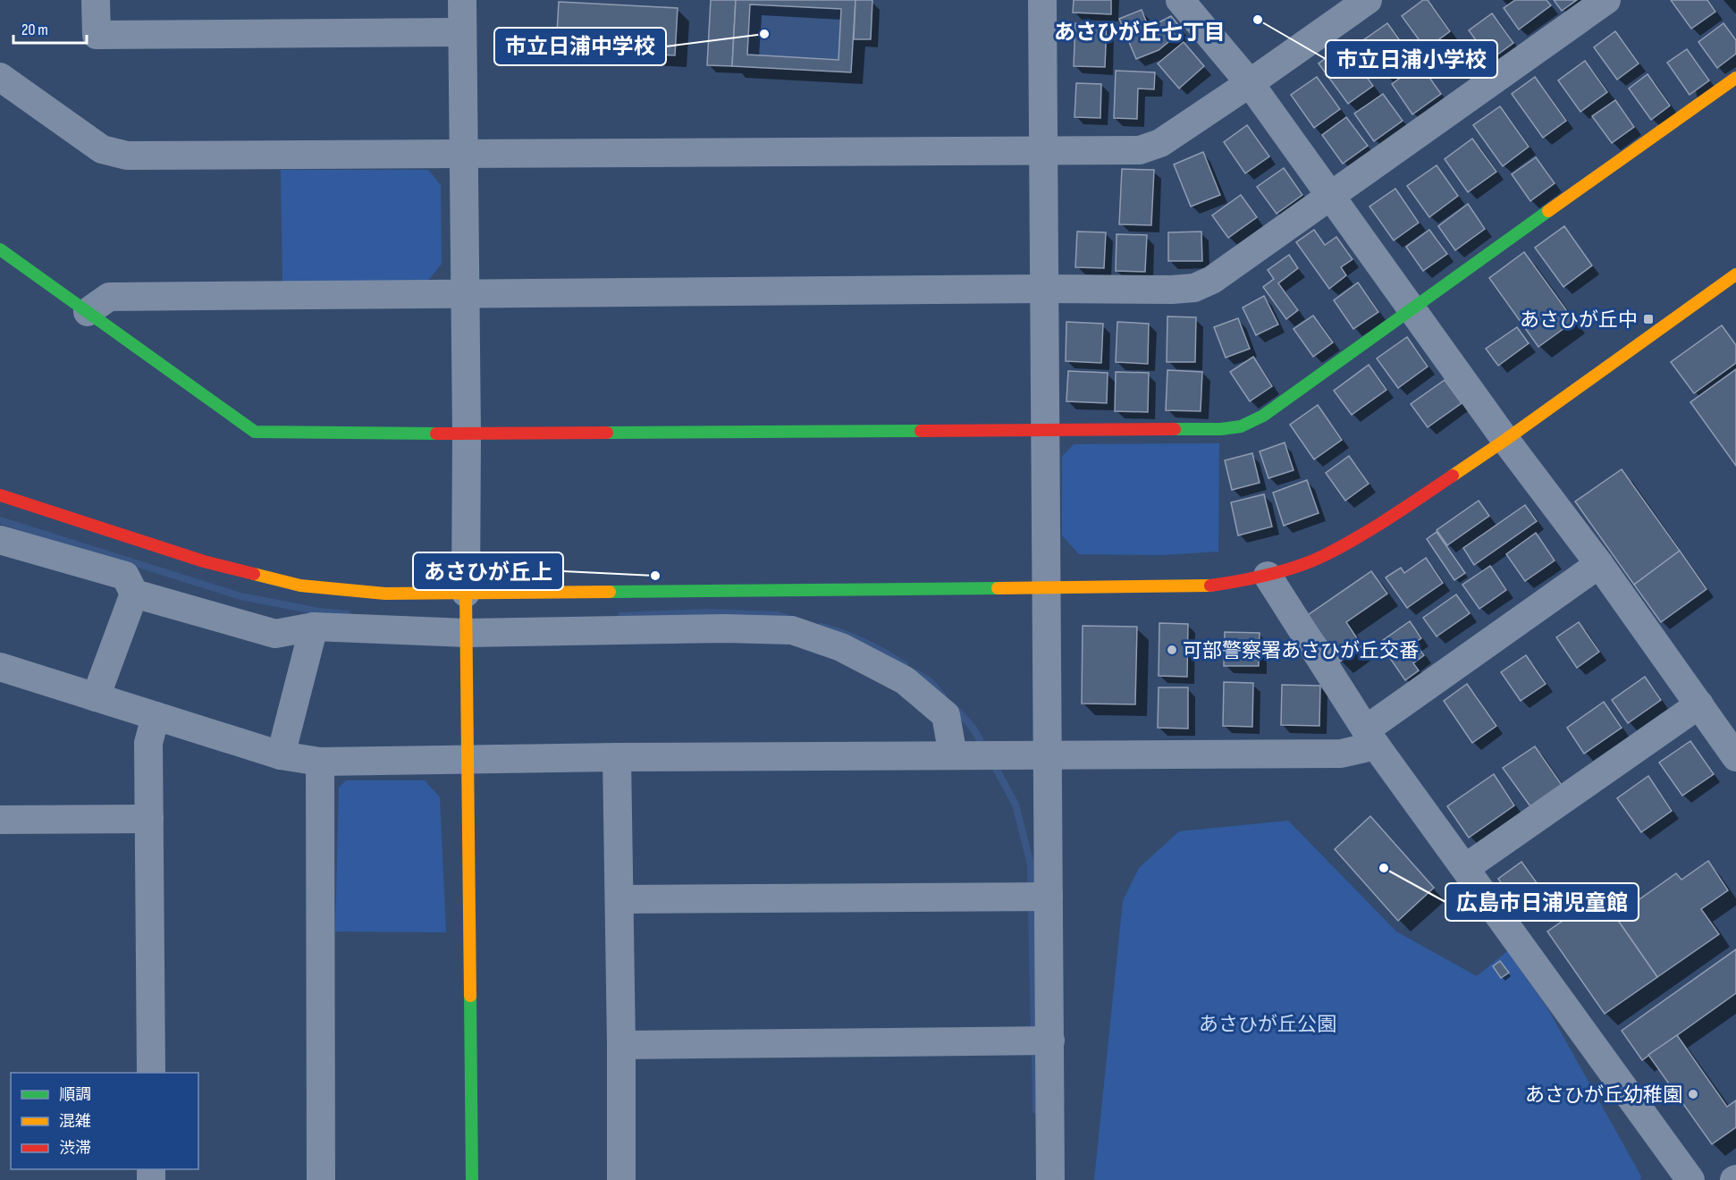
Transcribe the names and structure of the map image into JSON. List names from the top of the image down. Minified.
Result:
{"districts":["あさひが丘七丁目"],"parks":["あさひが丘公園"],"places":{"other":["市立日浦小学校","市立日浦中学校","あさひが丘上","可部警察署あさひが丘交番","広島市日浦児童館","あさひが丘幼稚園"],"transit":["あさひが丘中"]},"legend":["順調","混雑","渋滞"],"scale_bar":"20 m"}
